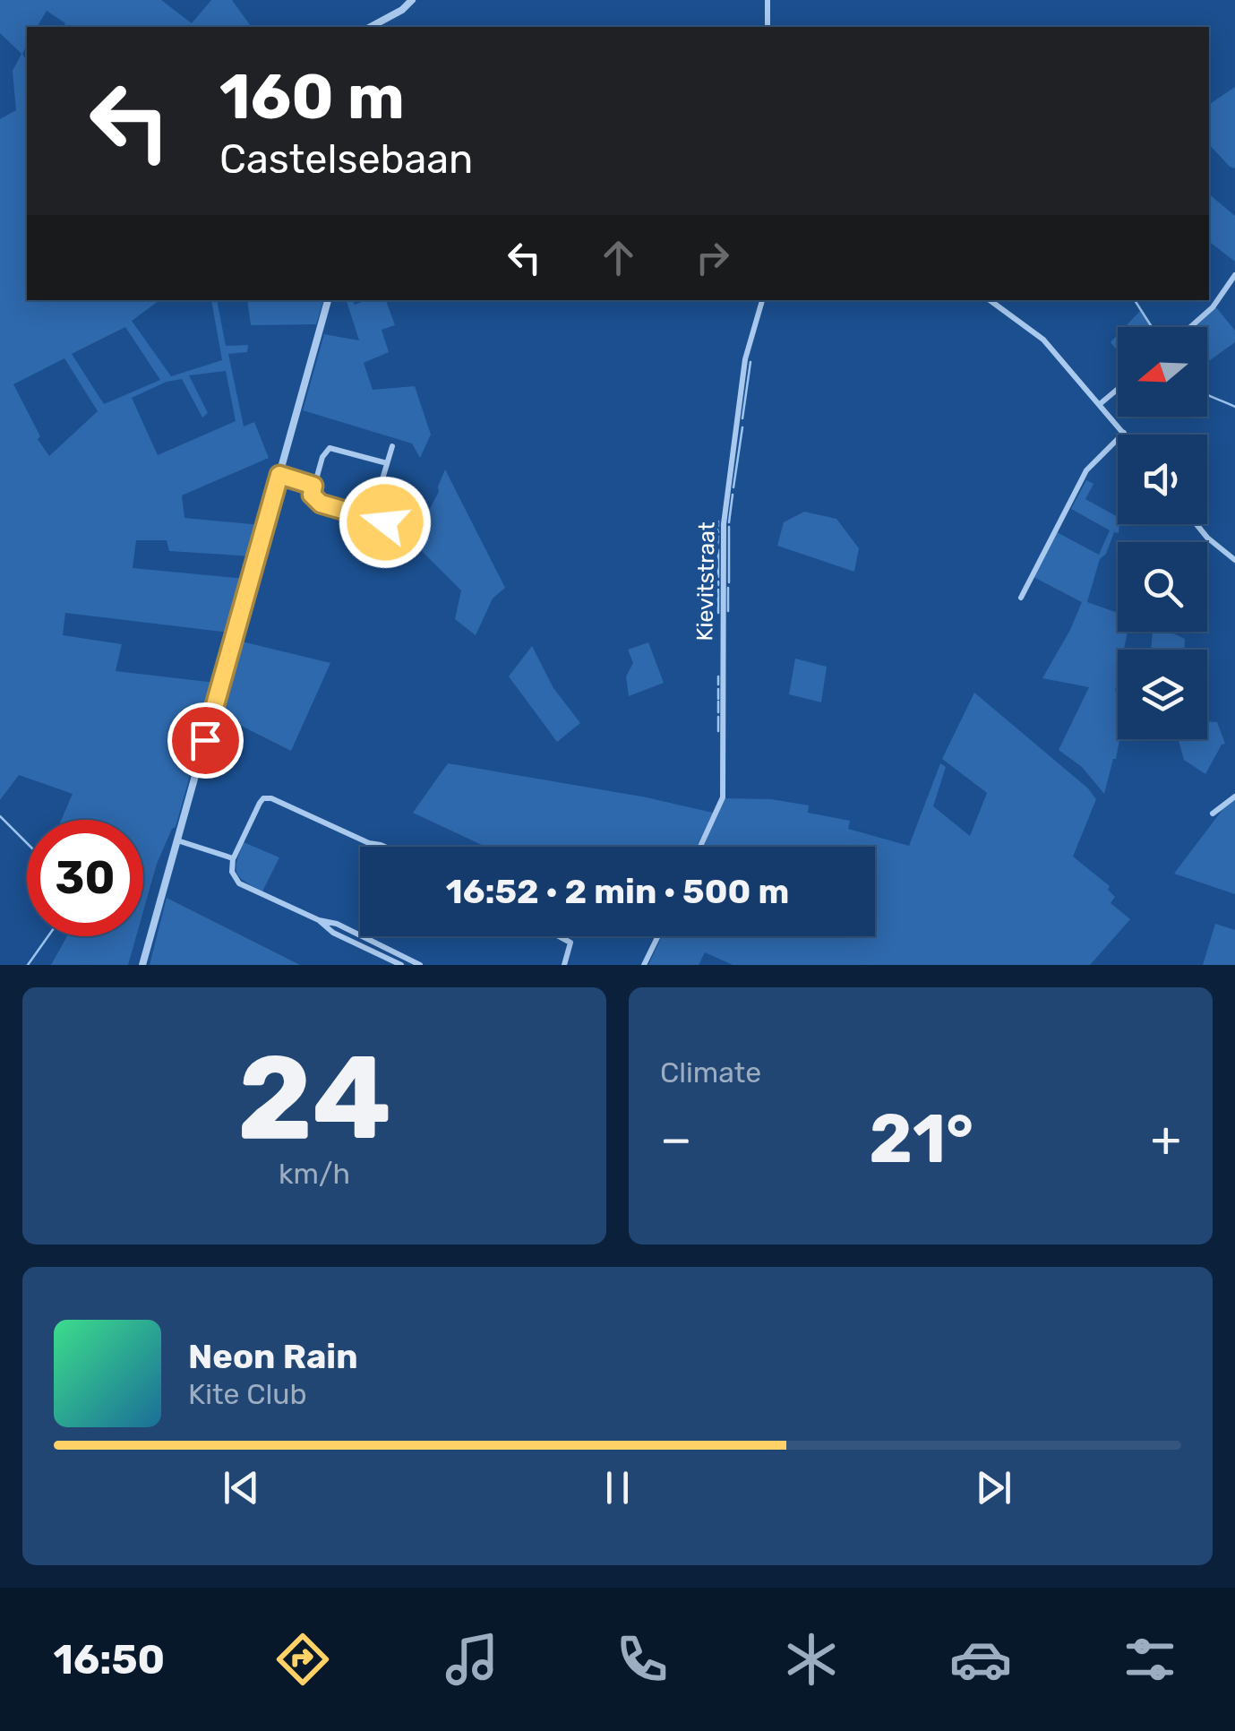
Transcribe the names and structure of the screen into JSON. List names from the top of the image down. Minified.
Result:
{"streets":{"street":["Kievitstraat"]},"north":"left","page":{"turn":["160 m","Castelsebaan"],"limit":"30","trip":"16:52 · 2 min · 500 m","tile":[["24","km/h"],"Climate"],"heat":["−","21°","+"],"song":["Neon Rain","Kite Club"],"tabs":"16:50"}}
